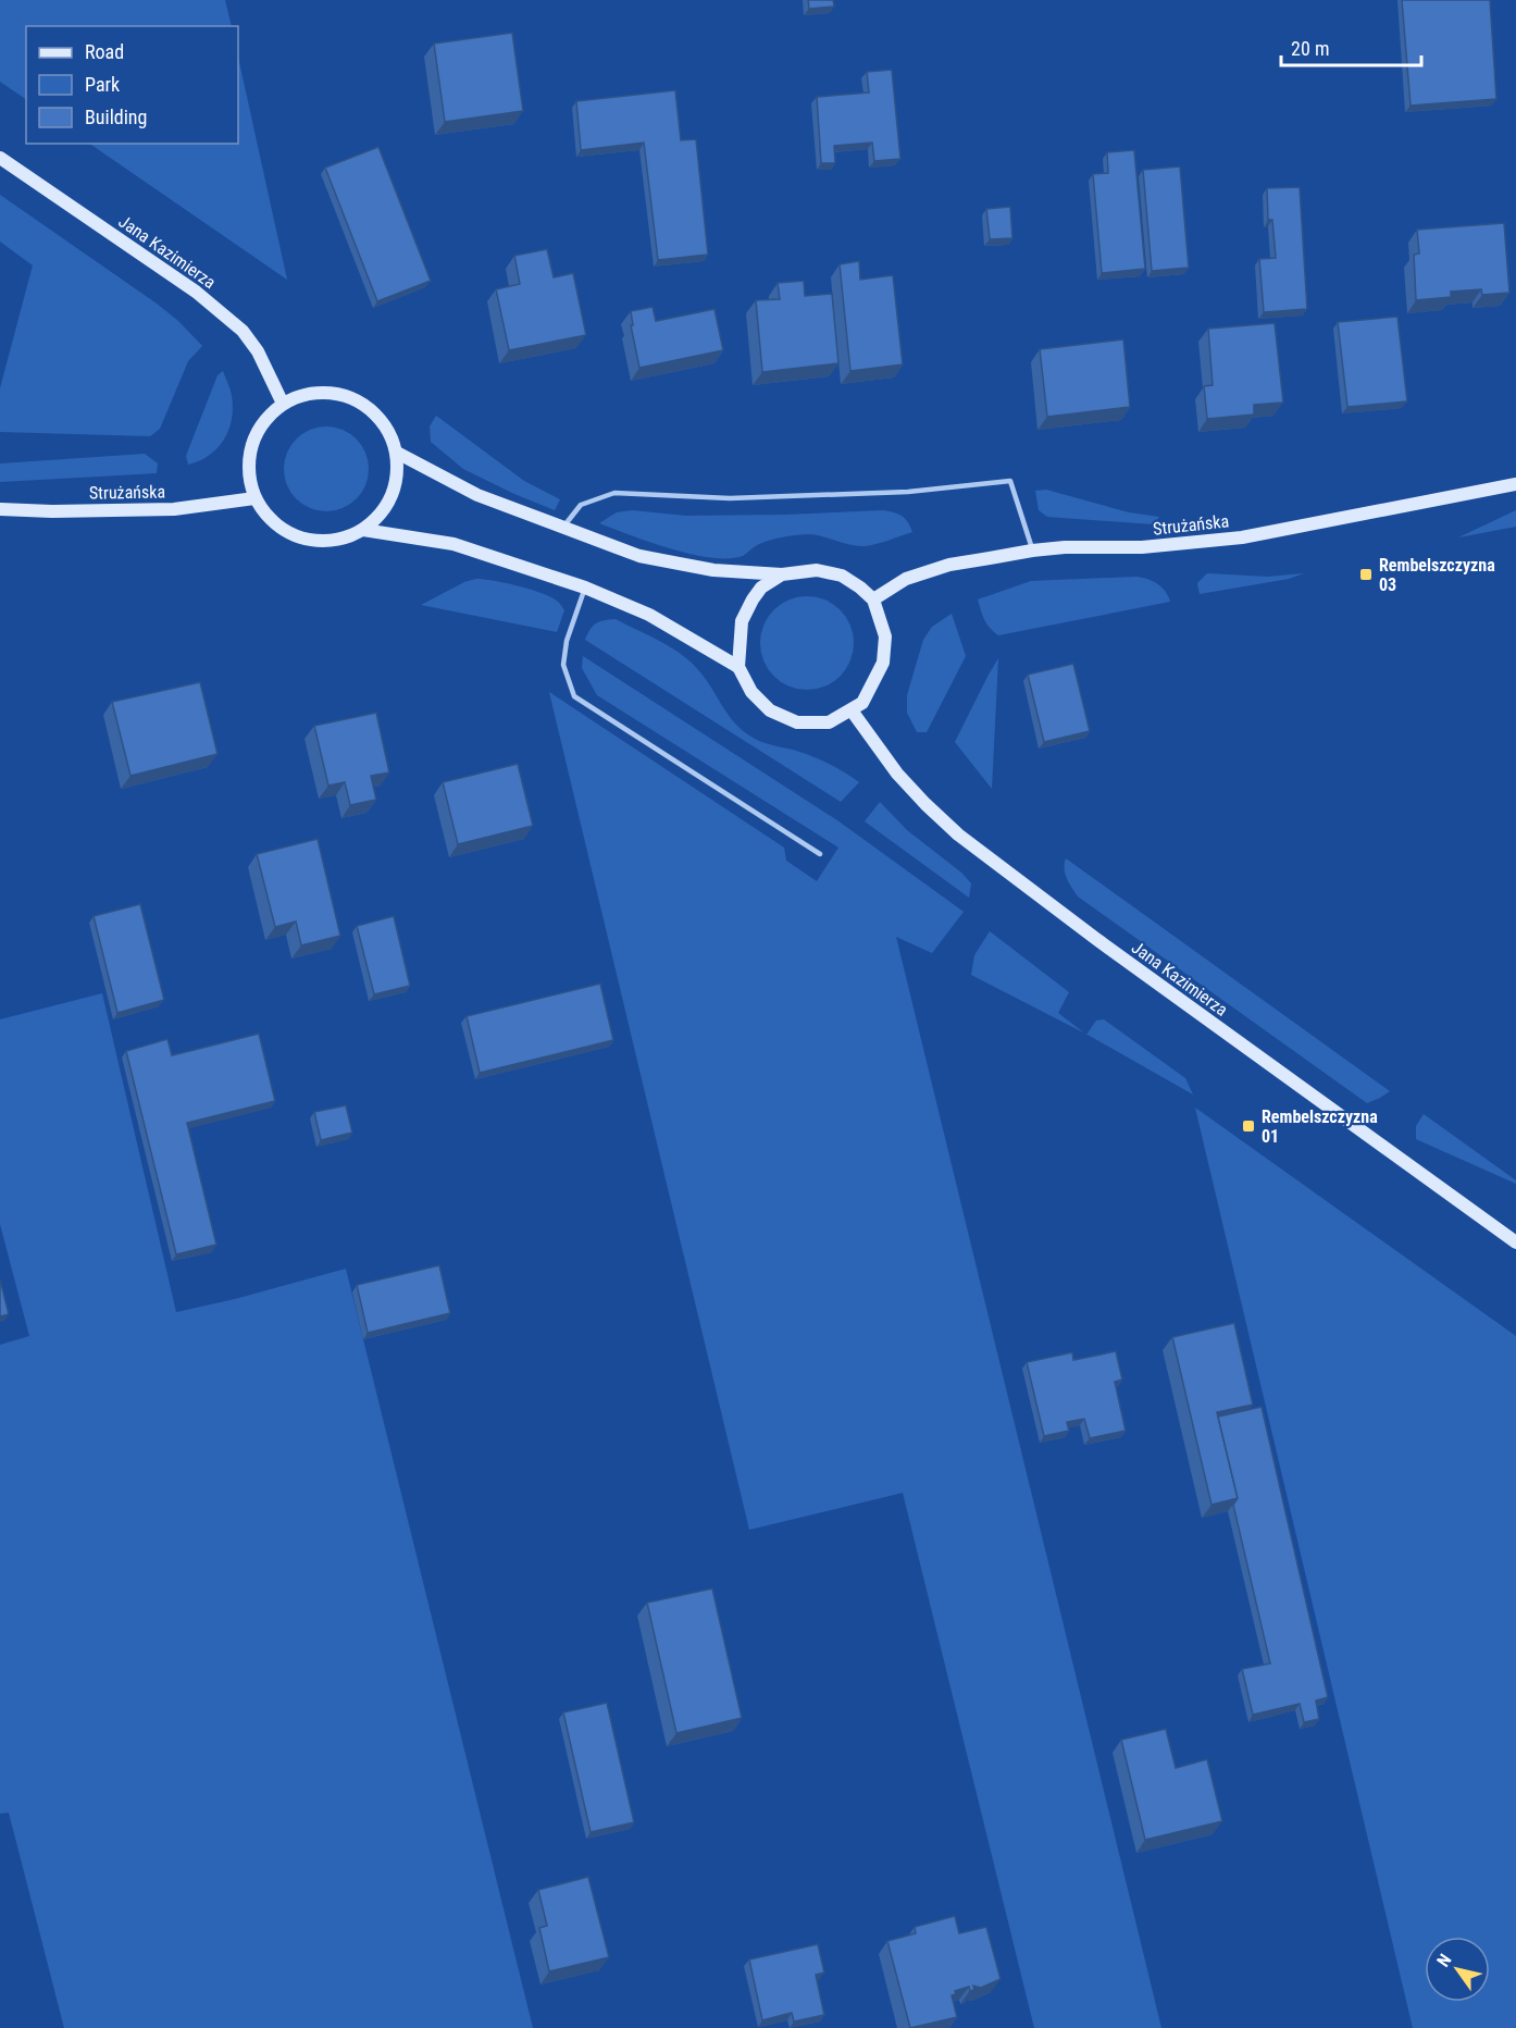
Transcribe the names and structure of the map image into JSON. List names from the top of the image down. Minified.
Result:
{"streets":{"main road":["Jana Kazimierza","Strużańska"]},"crossings":[["Jana Kazimierza","Strużańska"]],"places":{"transit":["Rembelszczyzna 03","Rembelszczyzna 01"]},"legend":["Road","Park","Building"],"scale_bar":"20 m","north":"top left"}
